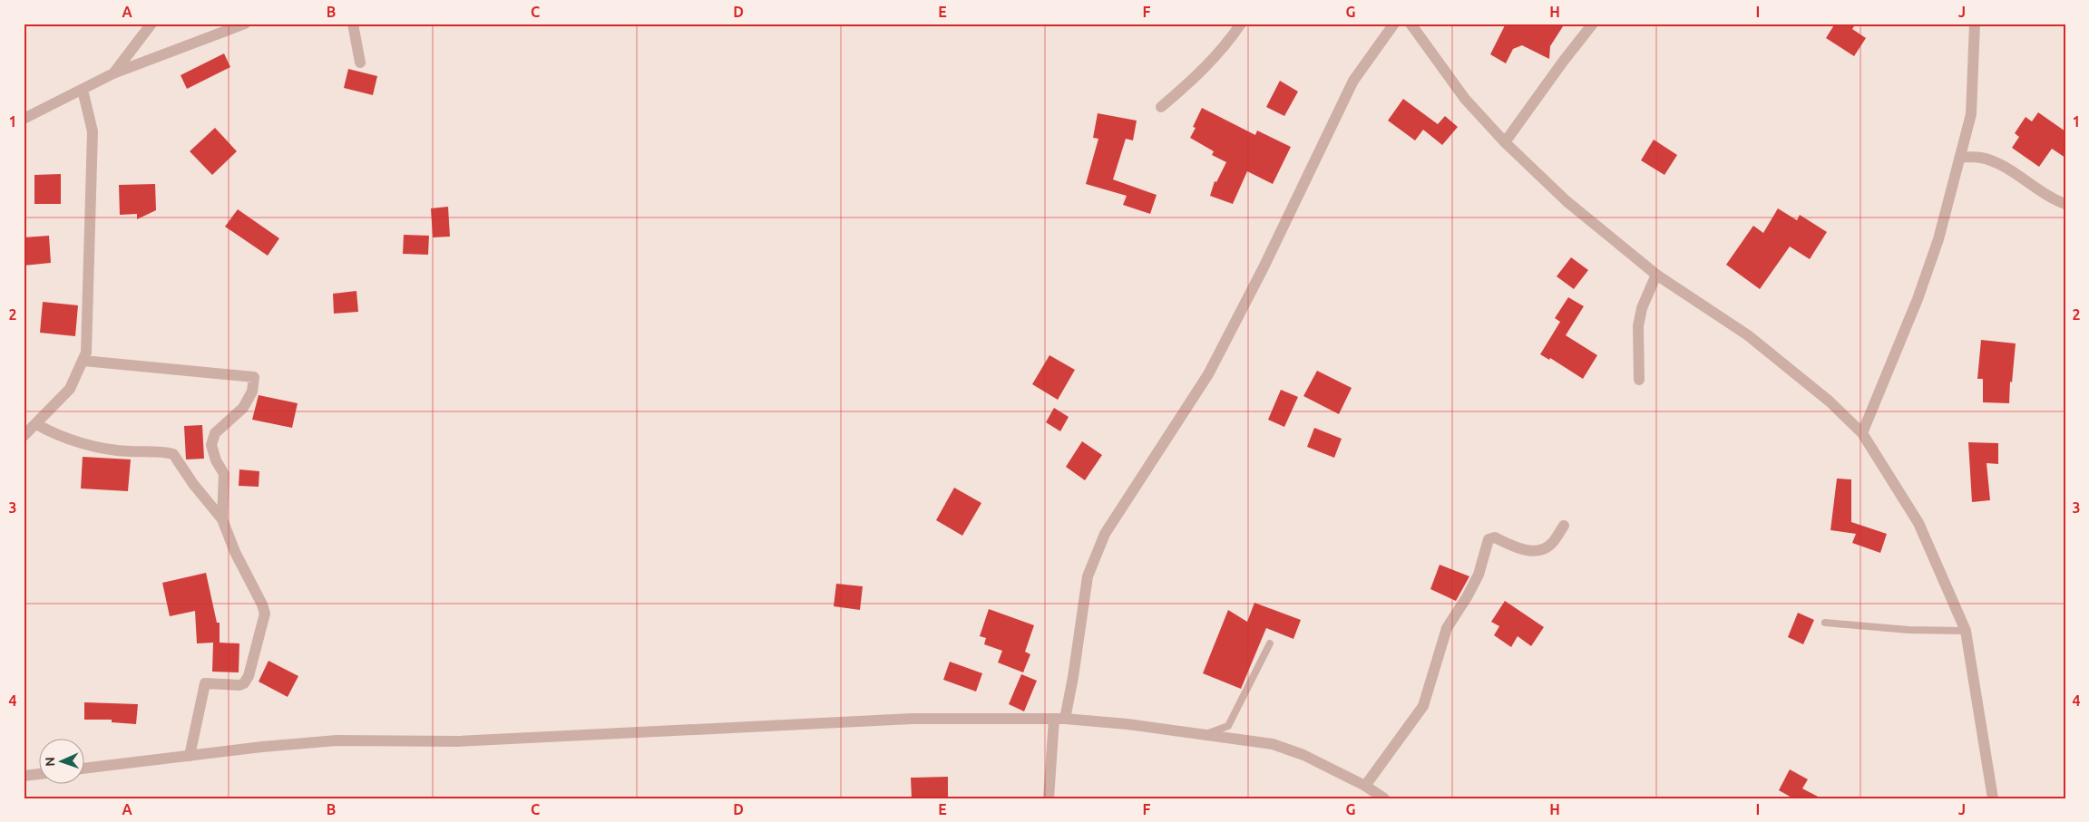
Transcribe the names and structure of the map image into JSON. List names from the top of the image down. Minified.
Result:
{"north":"left","grid":{"columns":["A","B","C","D","E","F","G","H","I","J"],"rows":["1","2","3","4"]}}
